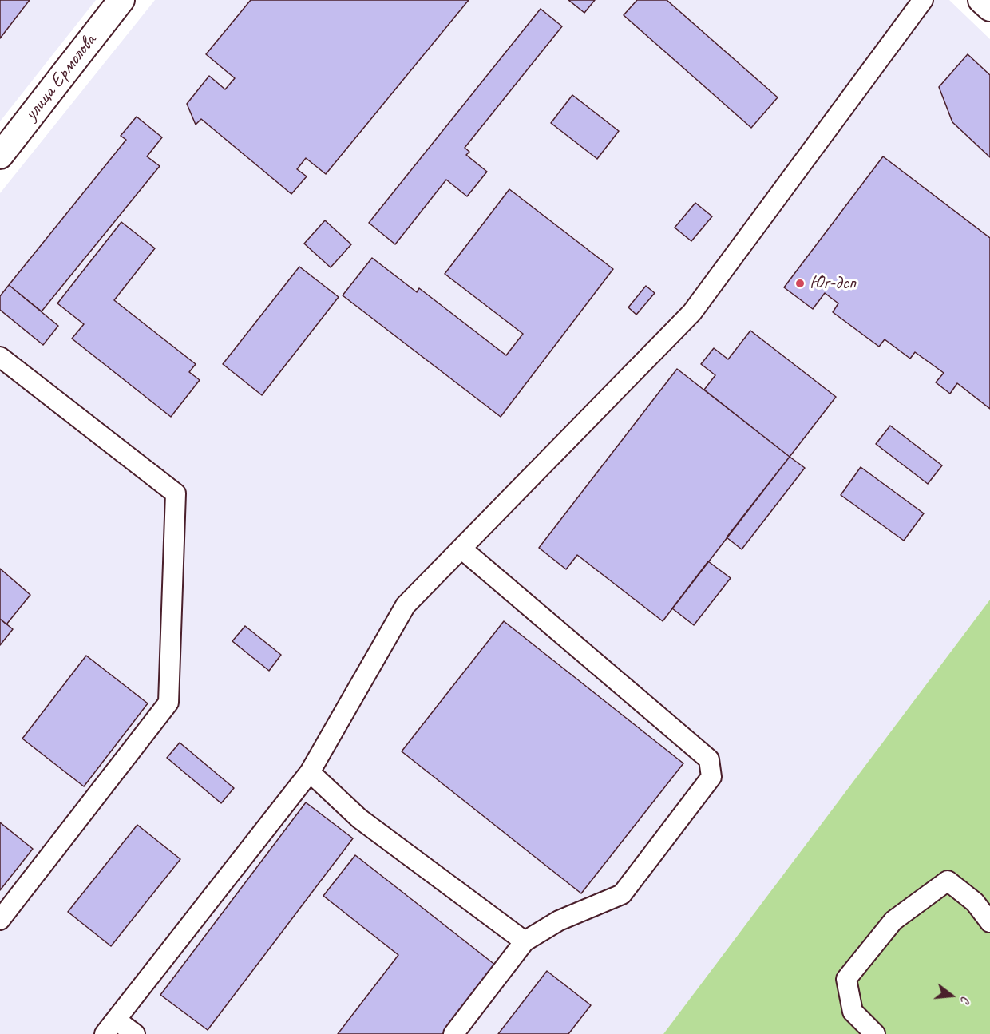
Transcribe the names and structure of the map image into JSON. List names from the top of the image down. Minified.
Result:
{"streets":{"main road":["улица Ермолова"]},"places":["Юг-дсп"],"north":"right"}
